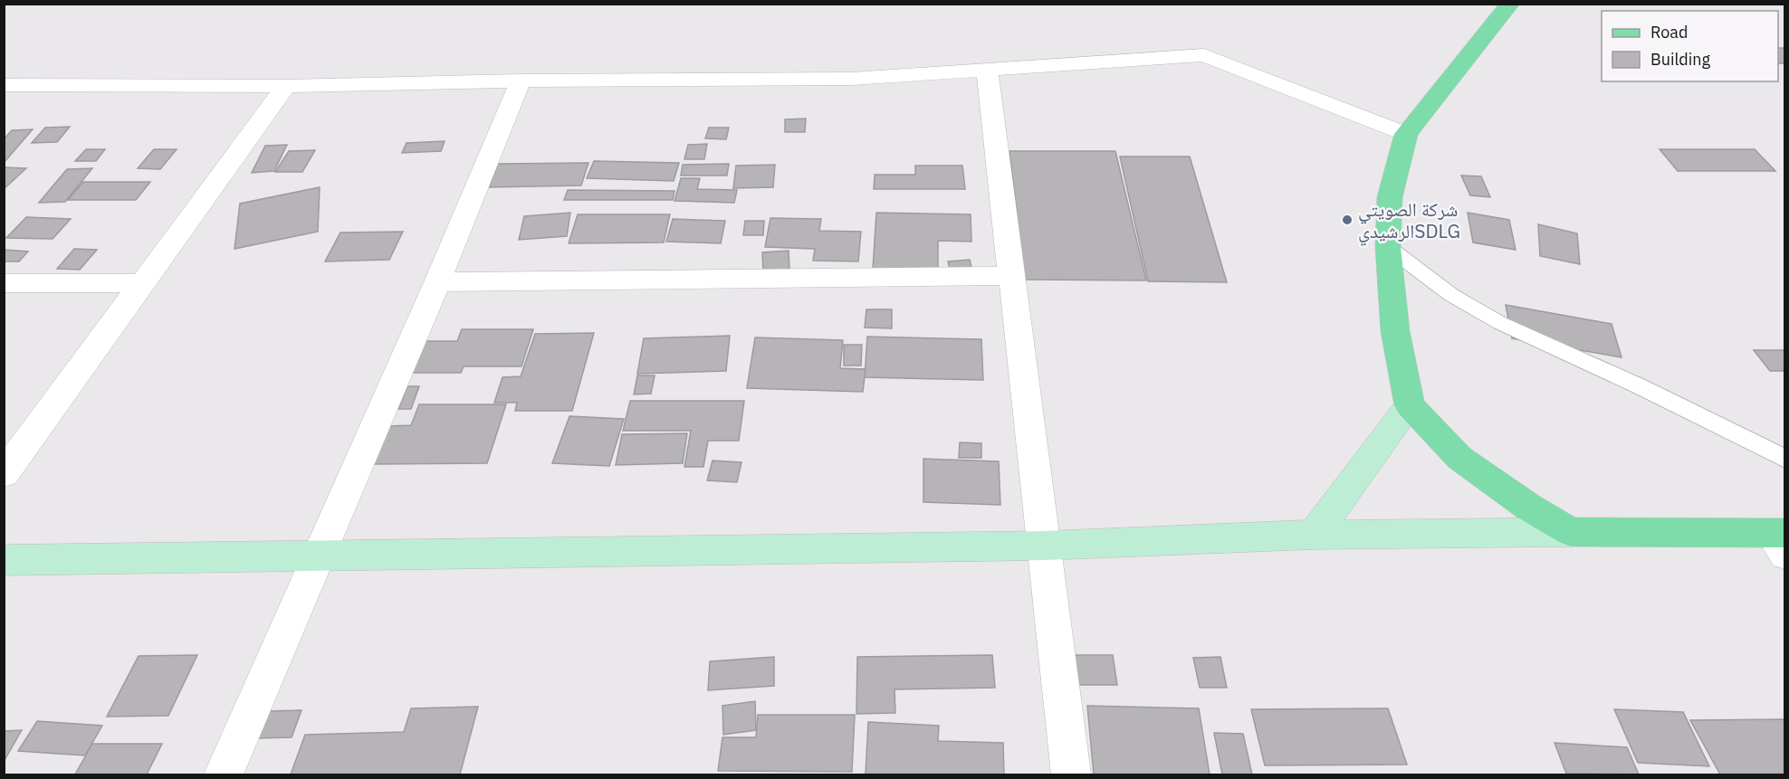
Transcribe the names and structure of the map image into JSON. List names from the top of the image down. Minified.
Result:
{"places":["شركة الصويتي الرشيديSDLG"],"legend":["Road","Building"]}
